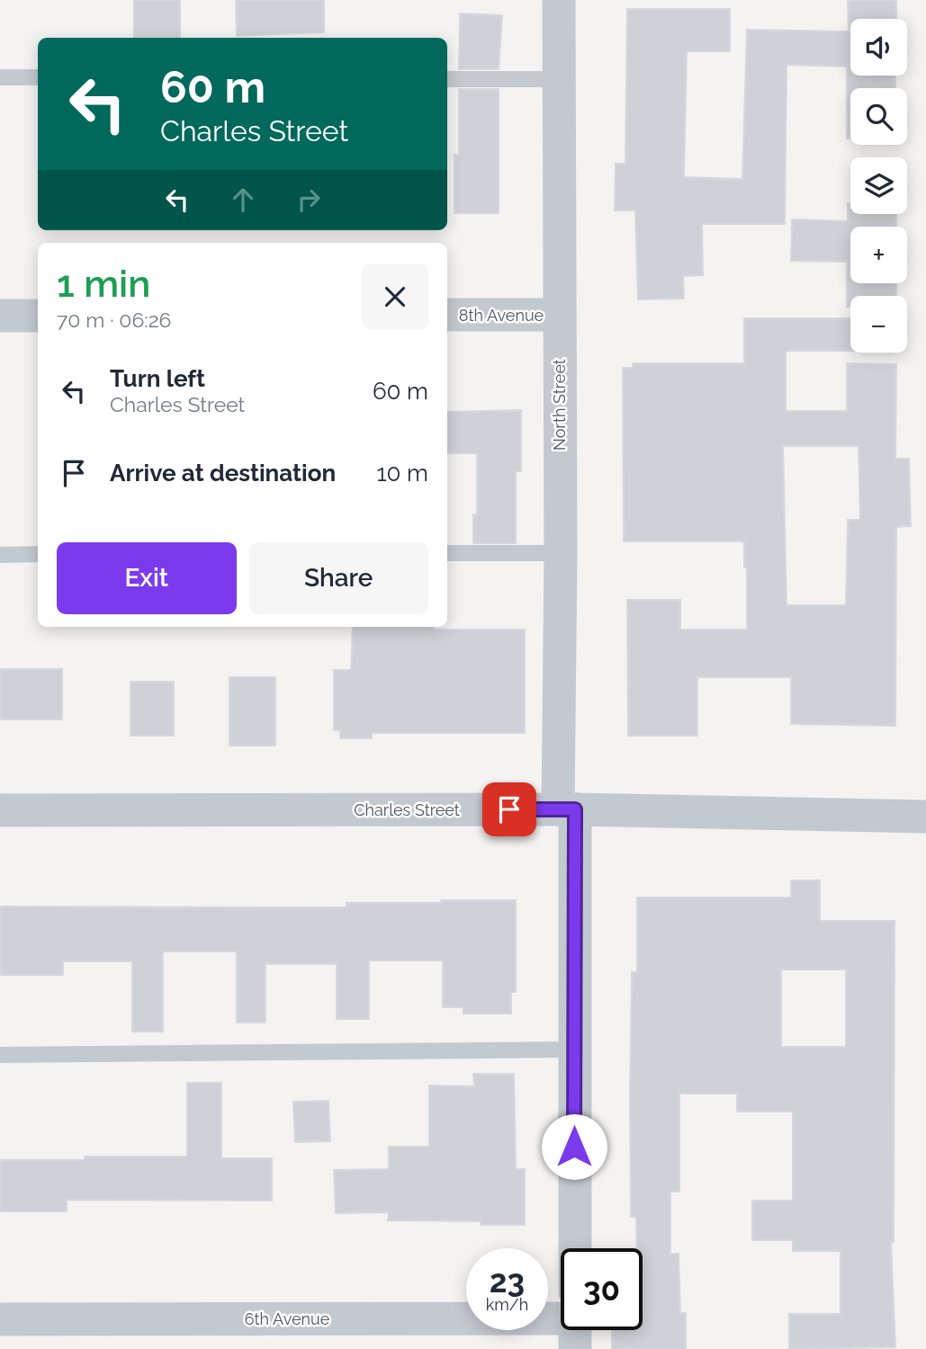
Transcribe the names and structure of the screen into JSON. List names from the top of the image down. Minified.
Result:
{"streets":{"street":["8th Avenue","North Street","Charles Street","6th Avenue"]},"crossings":[["8th Avenue","North Street"],["North Street","Charles Street"]],"page":{"map_buttons":["+","−"],"turn":["60 m","Charles Street"],"heading":["1 min","70 m · 06:26"],"list":[{"name":"Turn left","note":"Charles Street","value":"60 m"},{"name":"Arrive at destination","value":"10 m"}],"buttons":["Exit","Share"],"speed":"23 km/h","limit":"30"}}
